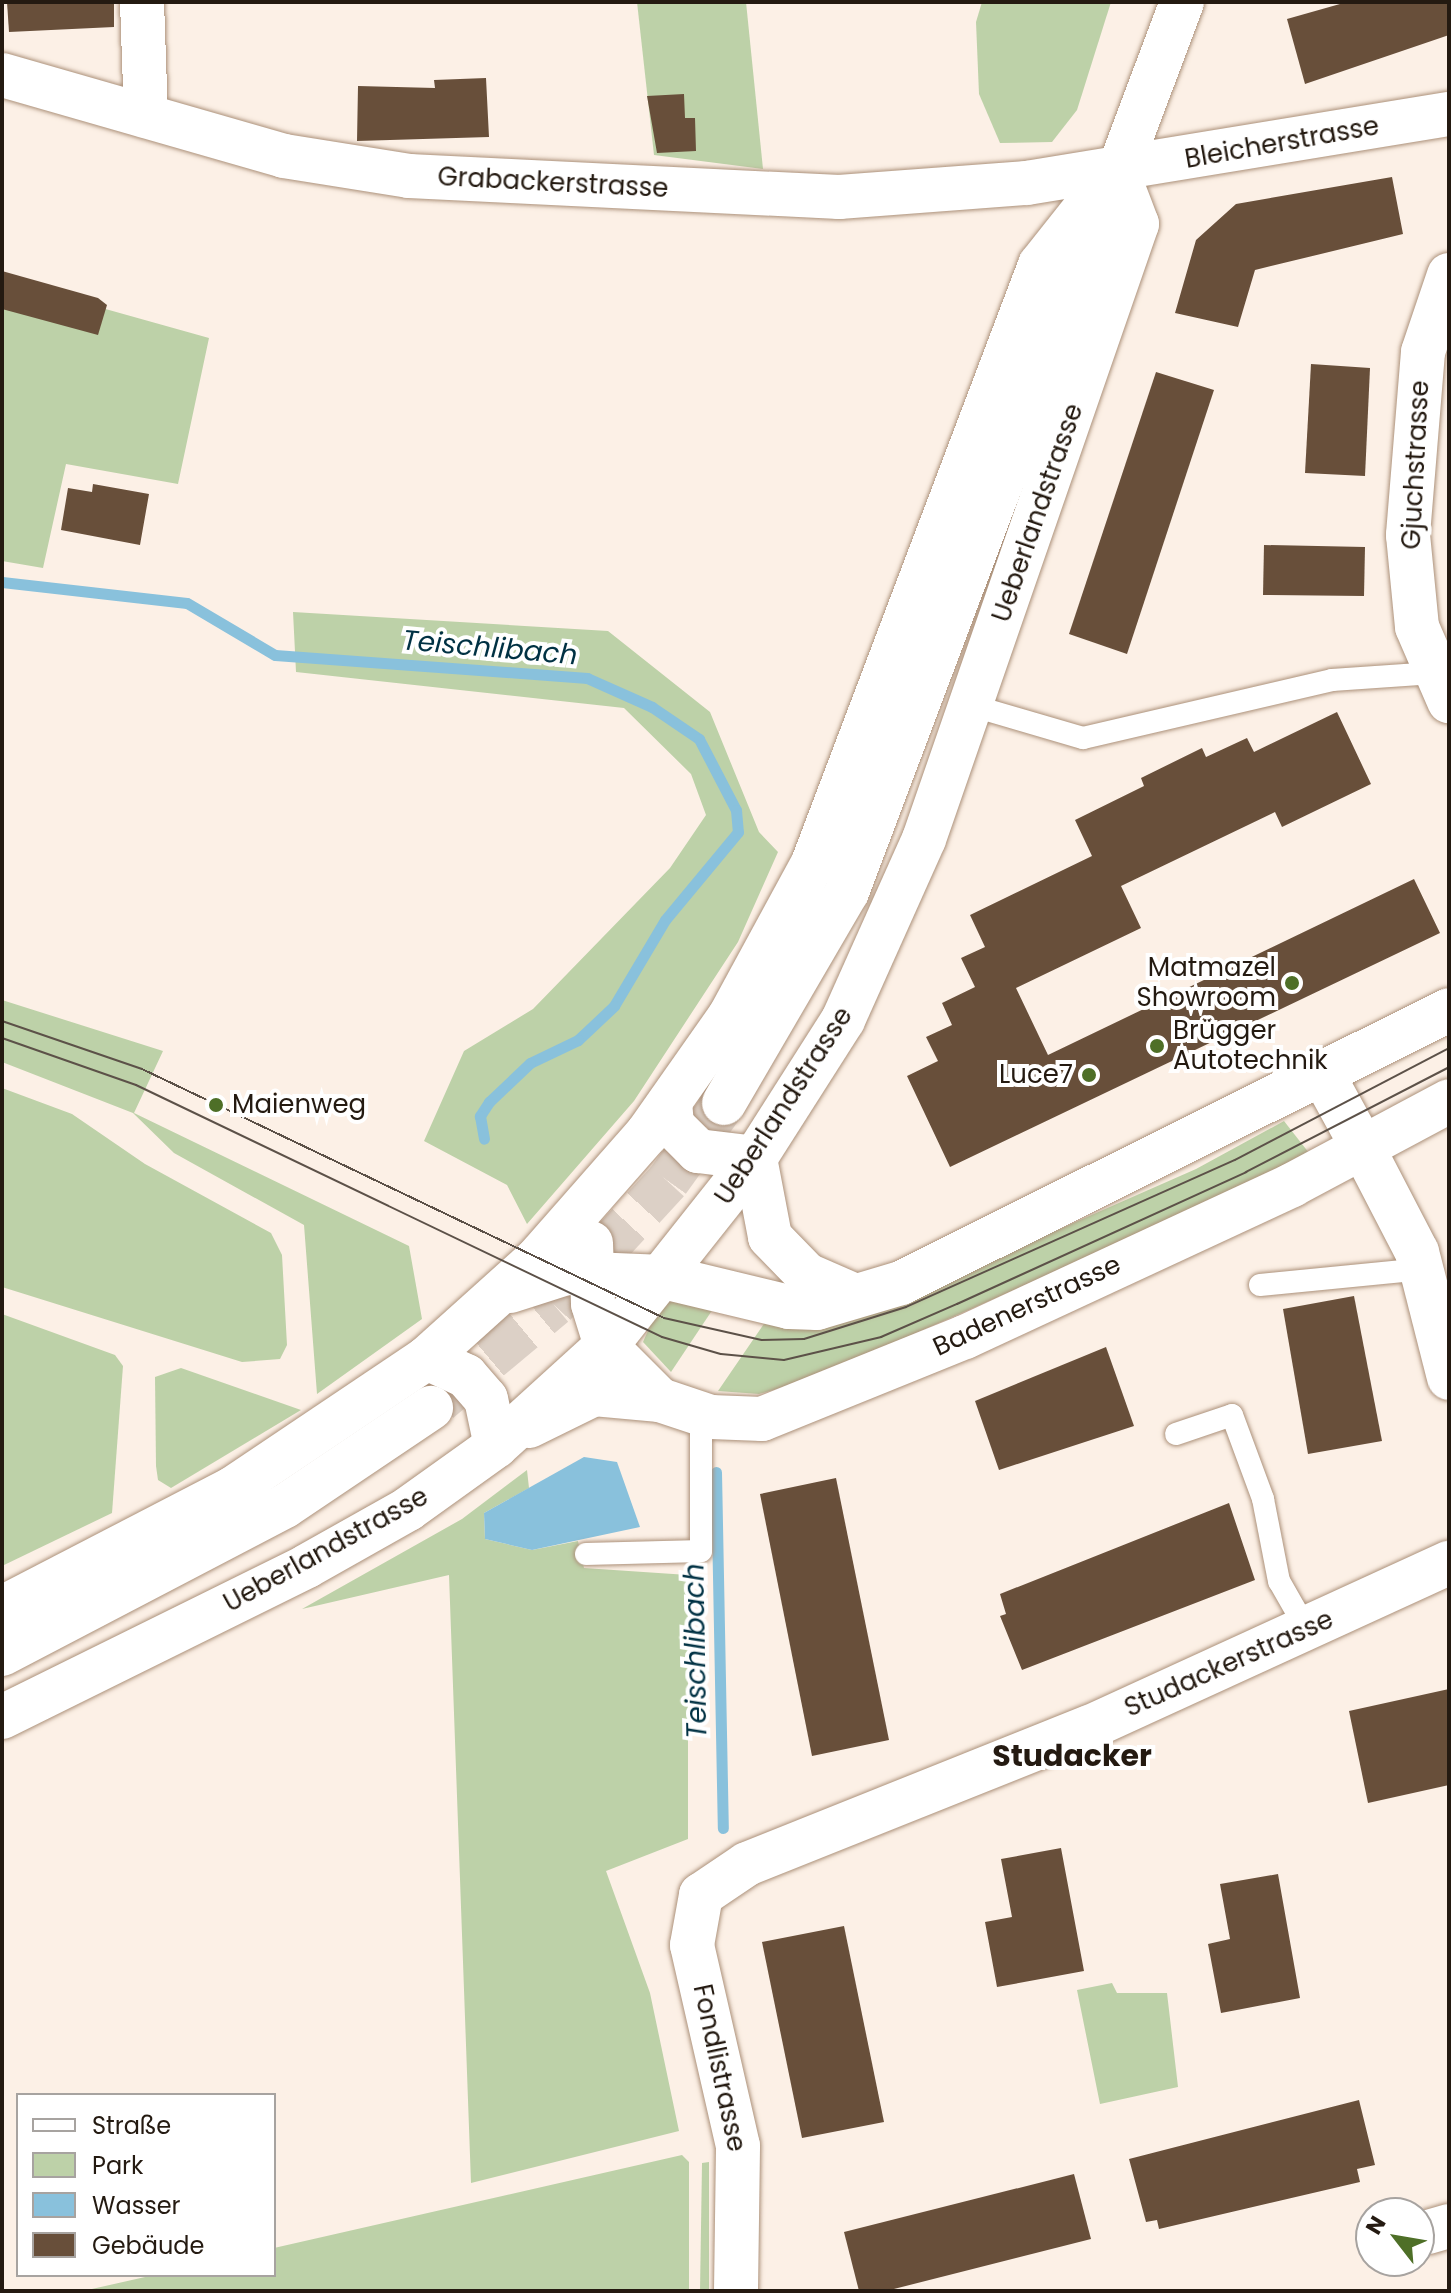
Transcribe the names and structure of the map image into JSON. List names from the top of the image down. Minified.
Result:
{"streets":{"main road":["Bleicherstrasse","Grabackerstrasse","Gjuchstrasse","Ueberlandstrasse","Badenerstrasse","Studackerstrasse","Fondlistrasse"]},"crossings":[["Bleicherstrasse","Grabackerstrasse"],["Bleicherstrasse","Ueberlandstrasse"],["Grabackerstrasse","Ueberlandstrasse"],["Ueberlandstrasse","Badenerstrasse"],["Studackerstrasse","Fondlistrasse"]],"districts":["Studacker"],"water":["Teischlibach"],"places":["Matmazel Showroom","Brügger Autotechnik","Luce7","Maienweg"],"legend":["Straße","Park","Wasser","Gebäude"],"north":"top left"}
